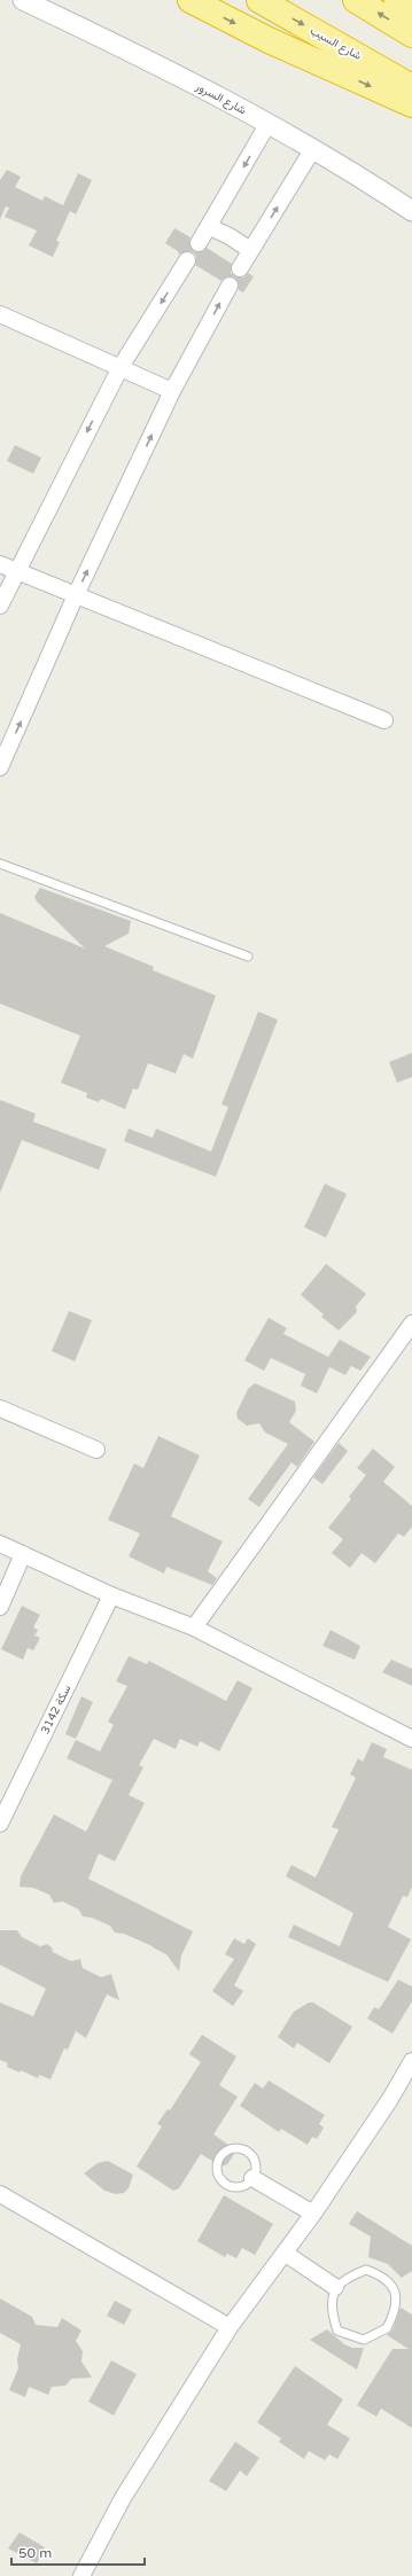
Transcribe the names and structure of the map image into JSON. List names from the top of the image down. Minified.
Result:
{"streets":{"highway":["شارع السيب"],"street":["شارع السرور","سكة 3142"]},"scale_bar":"50 m"}
